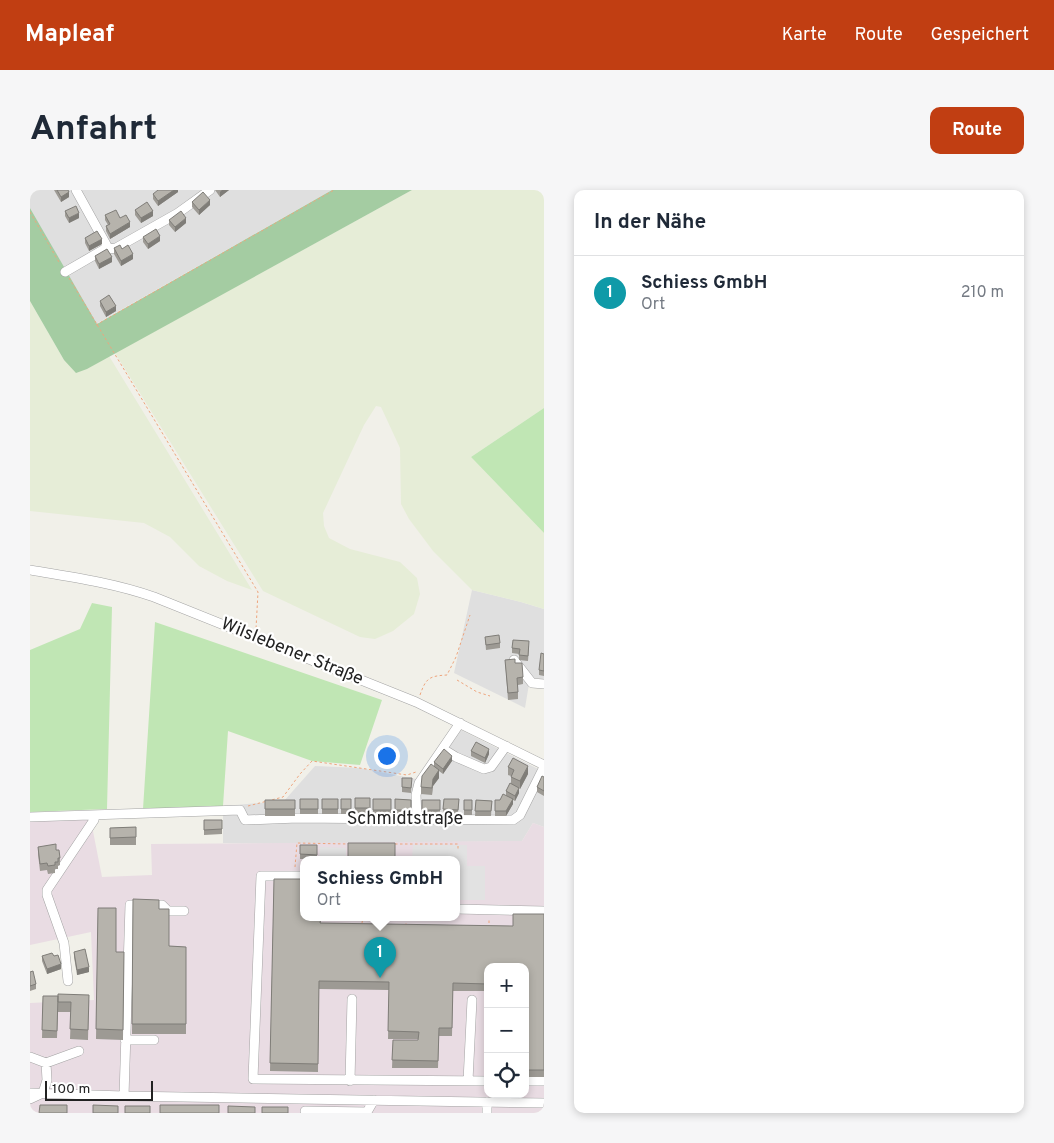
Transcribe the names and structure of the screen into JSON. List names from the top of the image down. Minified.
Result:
{"streets":{"street":["Wilslebener Straße","Schmidtstraße"]},"crossings":[["Wilslebener Straße","Schmidtstraße"]],"scale_bar":"100 m","page":{"header":"Mapleaf","nav":["Karte","Route","Gespeichert"],"buttons":"Route","title":"Anfahrt","heading":"In der Nähe","list":[{"mark":"1","name":"Schiess GmbH","note":"Ort","value":"210 m"}],"popup":["Schiess GmbH","Ort"],"pins":"1","map_buttons":["+","−"],"scale":"100 m"}}
